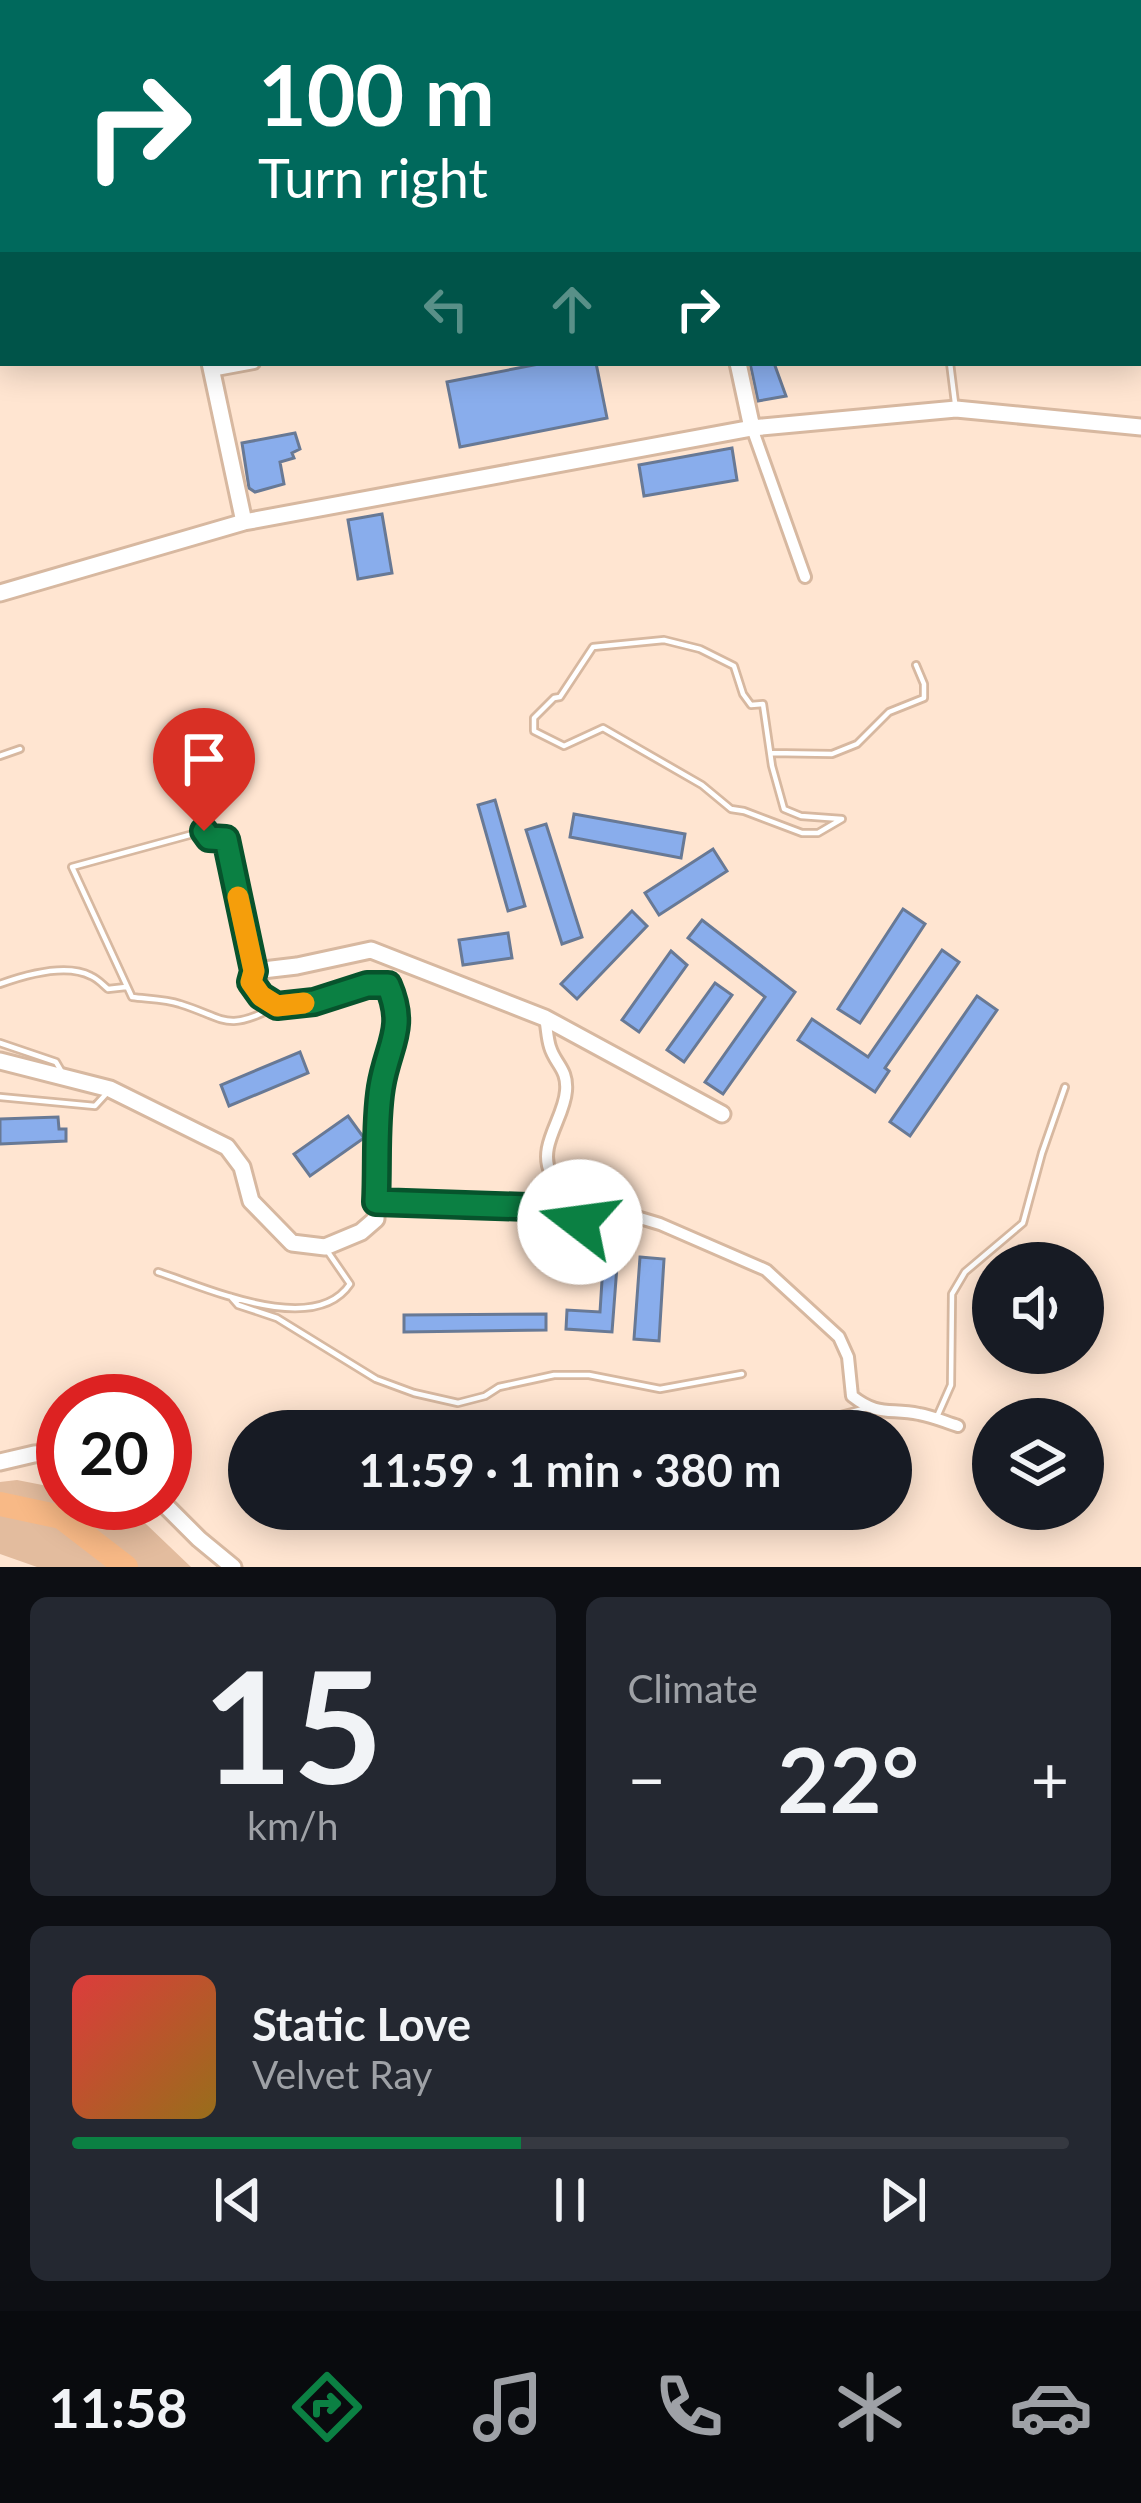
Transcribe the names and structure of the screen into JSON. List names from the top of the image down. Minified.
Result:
{"page":{"turn":["100 m","Turn right"],"limit":"20","trip":"11:59 · 1 min · 380 m","tile":[["15","km/h"],"Climate"],"heat":["−","22°","+"],"song":["Static Love","Velvet Ray"],"tabs":"11:58"}}
